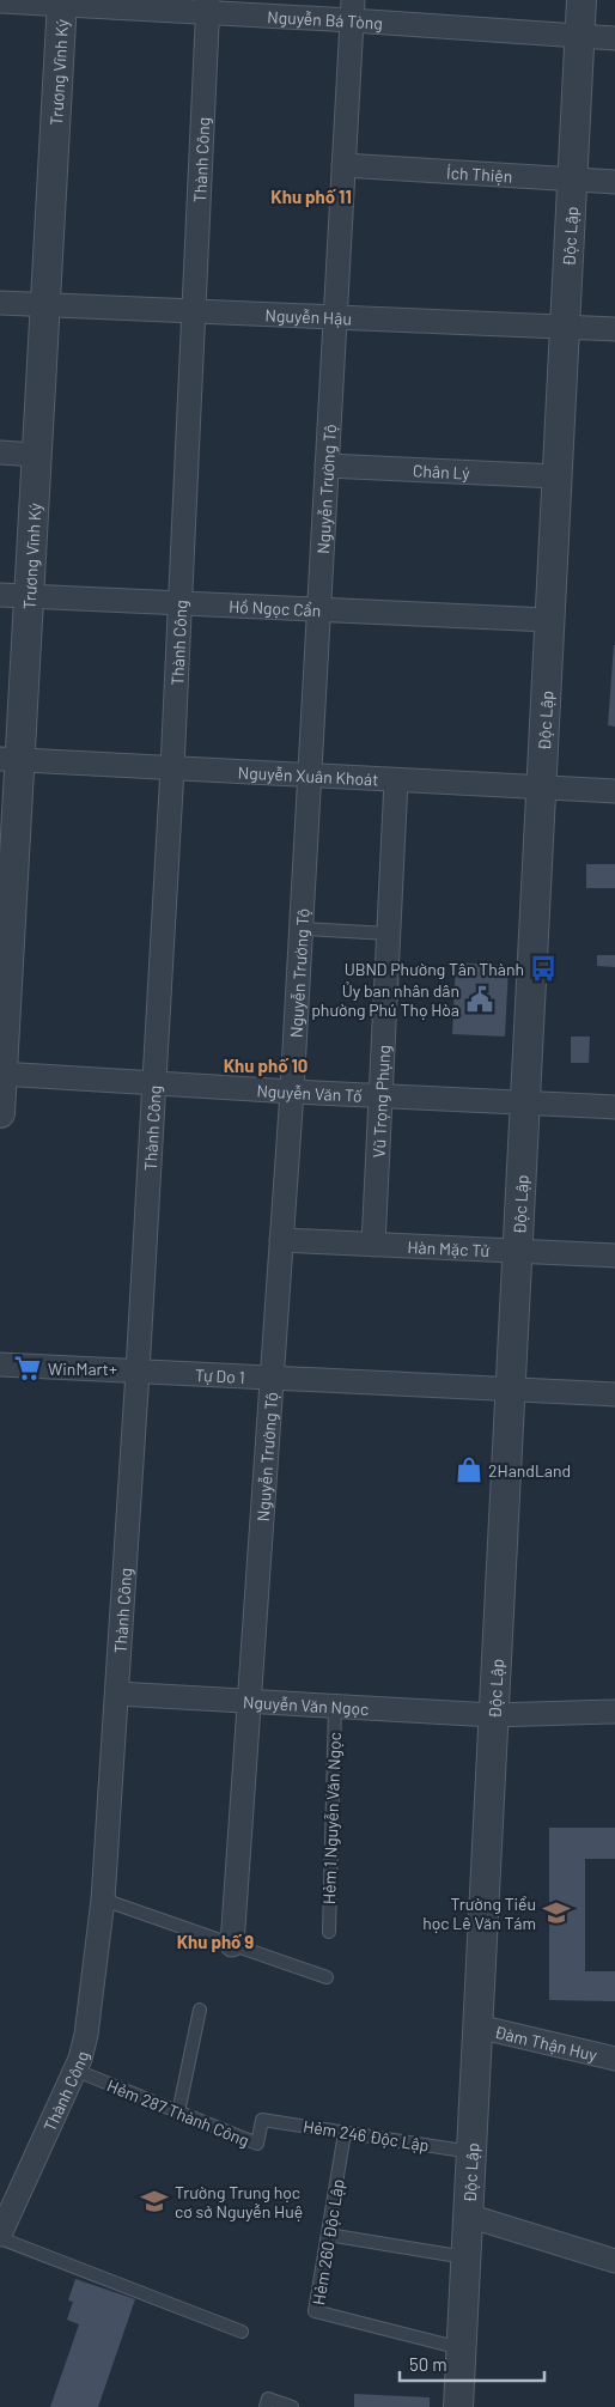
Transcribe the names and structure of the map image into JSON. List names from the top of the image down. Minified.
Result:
{"streets":{"street":["Nguyễn Bá Tòng","Trương Vĩnh Ký","Thành Công","Ích Thiện","Độc Lập","Nguyễn Hậu","Chân Lý","Nguyễn Trường Tộ","Hồ Ngọc Cẩn","Nguyễn Xuân Khoát","Nguyễn Văn Tố","Vũ Trọng Phụng","Hàn Mặc Tử","Tự Do 1","Nguyễn Văn Ngọc","Đàm Thận Huy"],"lane":["Hẻm 1 Nguyễn Văn Ngọc","Hẻm 287 Thành Công","Hẻm 246 Độc Lập","Hẻm 260 Độc Lập"]},"crossings":[["Nguyễn Bá Tòng","Trương Vĩnh Ký"],["Nguyễn Bá Tòng","Thành Công"],["Nguyễn Bá Tòng","Độc Lập"],["Nguyễn Bá Tòng","Nguyễn Trường Tộ"],["Trương Vĩnh Ký","Nguyễn Hậu"],["Trương Vĩnh Ký","Hồ Ngọc Cẩn"],["Trương Vĩnh Ký","Nguyễn Xuân Khoát"],["Trương Vĩnh Ký","Nguyễn Văn Tố"],["Thành Công","Nguyễn Hậu"],["Thành Công","Hồ Ngọc Cẩn"],["Thành Công","Nguyễn Xuân Khoát"],["Thành Công","Nguyễn Văn Tố"],["Thành Công","Tự Do 1"],["Thành Công","Nguyễn Văn Ngọc"],["Thành Công","Hẻm 287 Thành Công"],["Ích Thiện","Độc Lập"],["Ích Thiện","Nguyễn Trường Tộ"],["Độc Lập","Nguyễn Hậu"],["Độc Lập","Chân Lý"],["Độc Lập","Hồ Ngọc Cẩn"],["Độc Lập","Nguyễn Xuân Khoát"],["Độc Lập","Nguyễn Văn Tố"],["Độc Lập","Hàn Mặc Tử"],["Độc Lập","Tự Do 1"],["Độc Lập","Nguyễn Văn Ngọc"],["Độc Lập","Đàm Thận Huy"],["Độc Lập","Hẻm 246 Độc Lập"],["Độc Lập","Hẻm 260 Độc Lập"],["Nguyễn Hậu","Nguyễn Trường Tộ"],["Chân Lý","Nguyễn Trường Tộ"],["Nguyễn Trường Tộ","Hồ Ngọc Cẩn"],["Nguyễn Trường Tộ","Nguyễn Xuân Khoát"],["Nguyễn Trường Tộ","Nguyễn Văn Tố"],["Nguyễn Trường Tộ","Hàn Mặc Tử"],["Nguyễn Trường Tộ","Tự Do 1"],["Nguyễn Trường Tộ","Nguyễn Văn Ngọc"],["Nguyễn Xuân Khoát","Vũ Trọng Phụng"],["Nguyễn Văn Tố","Vũ Trọng Phụng"],["Vũ Trọng Phụng","Hàn Mặc Tử"],["Nguyễn Văn Ngọc","Hẻm 1 Nguyễn Văn Ngọc"],["Hẻm 287 Thành Công","Hẻm 246 Độc Lập"],["Hẻm 246 Độc Lập","Hẻm 260 Độc Lập"]],"districts":["Khu phố 11","Khu phố 10","Khu phố 9"],"places":{"bus stop":["UBND Phường Tân Thành"],"public building":["Ủy ban nhân dân phường Phú Thọ Hòa"],"supermarket":["WinMart+"],"shop":["2HandLand"],"school or university":["Trường Tiểu học Lê Văn Tám","Trường Trung học cơ sở Nguyễn Huệ"]},"scale_bar":"50 m"}
